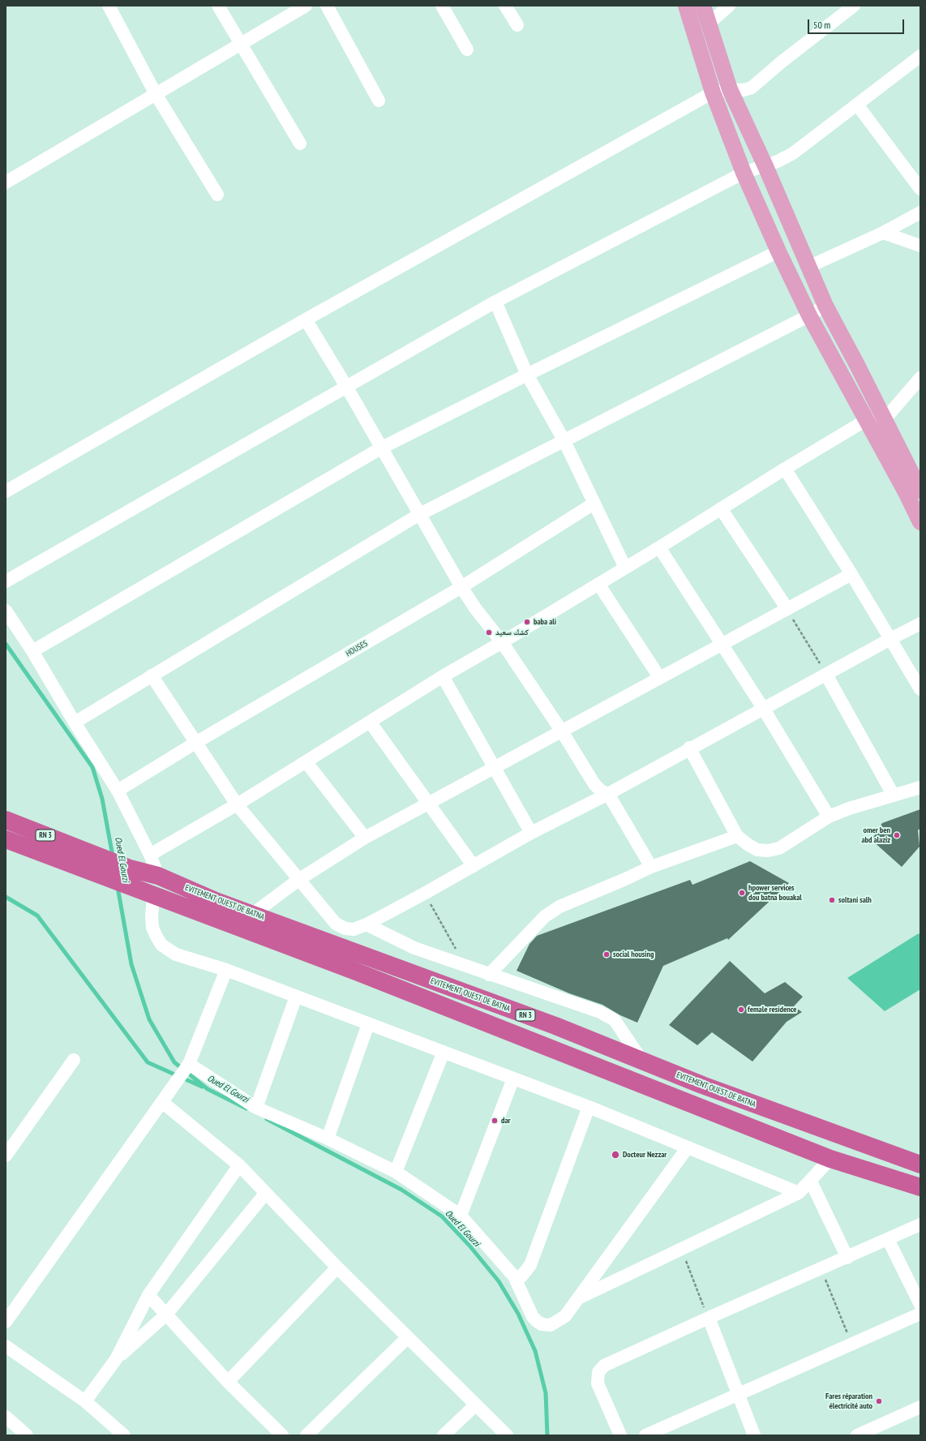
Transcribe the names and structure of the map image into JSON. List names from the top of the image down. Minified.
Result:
{"streets":{"highway":["RN 3","EVITEMENT OUEST DE BATNA"],"street":["HOUSES"]},"water":["Oued El Gourzi"],"places":["baba ali","كشك سعيد","omer ben abd alaziz","hpower services dou batna bouakal","soltani salh","social housing","female residence","dar","Docteur Nezzar","Fares réparation électricité auto"],"scale_bar":"50 m"}
